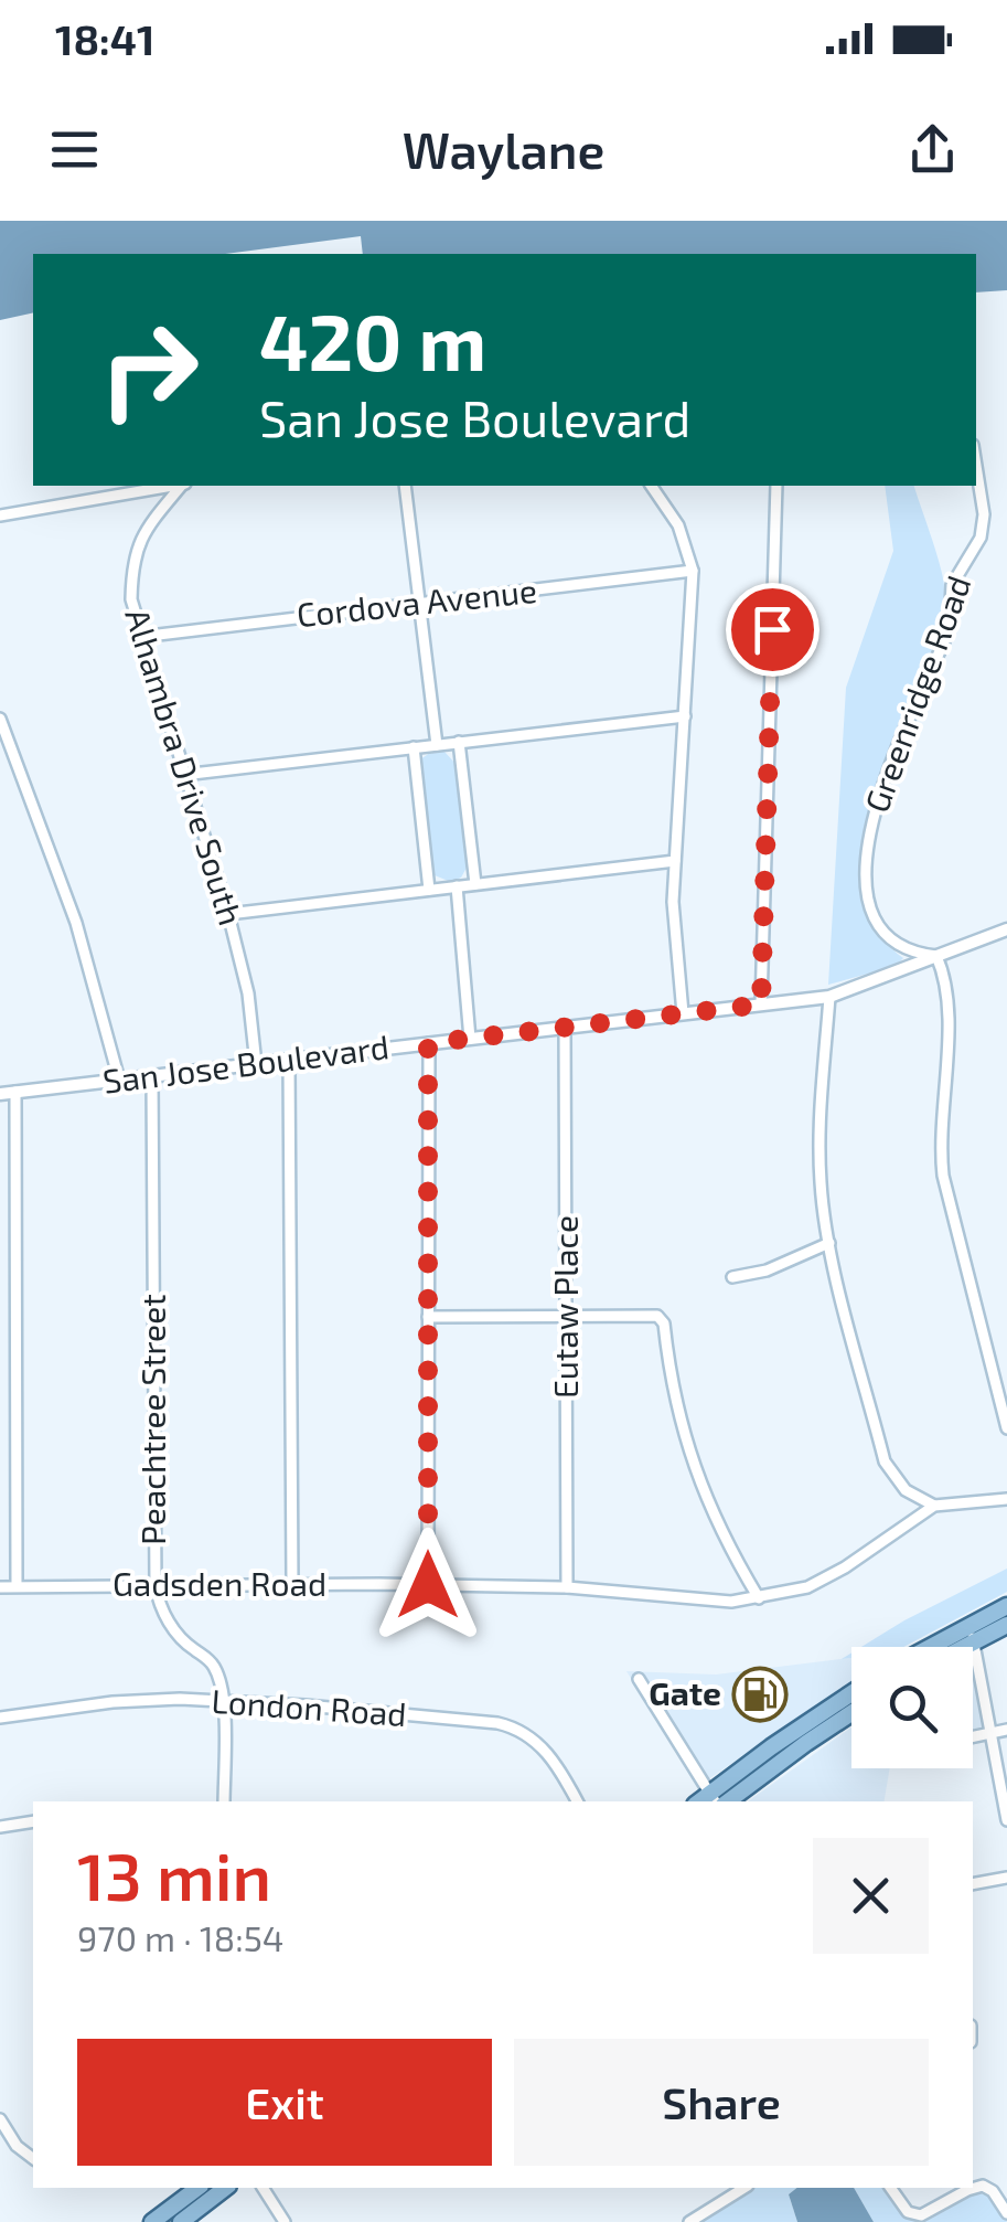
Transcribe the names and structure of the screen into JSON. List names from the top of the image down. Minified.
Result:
{"streets":{"street":["Cordova Avenue","Greenridge Road","Alhambra Drive South","San Jose Boulevard","Eutaw Place","Peachtree Street","Gadsden Road","London Road"]},"crossings":[["Cordova Avenue","Alhambra Drive South"],["Greenridge Road","San Jose Boulevard"],["Alhambra Drive South","San Jose Boulevard"],["San Jose Boulevard","Eutaw Place"],["San Jose Boulevard","Peachtree Street"],["Eutaw Place","Gadsden Road"],["Peachtree Street","Gadsden Road"],["Peachtree Street","London Road"]],"places":{"fuel station":["Gate"]},"page":{"status":"18:41","header":"Waylane","turn":["420 m","San Jose Boulevard"],"heading":["13 min","970 m · 18:54"],"buttons":["Exit","Share"]}}
